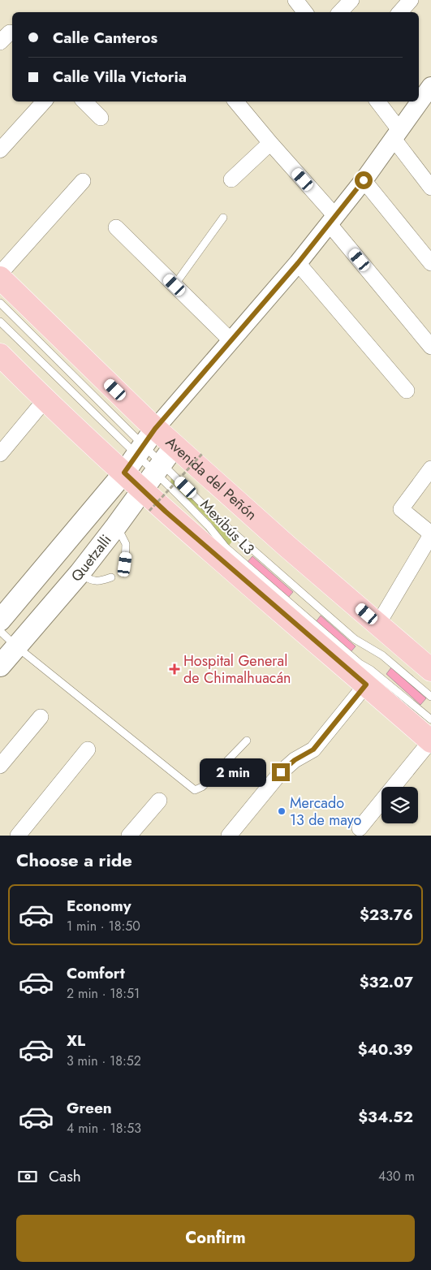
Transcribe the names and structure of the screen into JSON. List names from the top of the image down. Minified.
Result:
{"streets":{"main road":["Avenida del Peñón","Quetzalli"],"lane":["Mexibús L3"]},"crossings":[["Avenida del Peñón","Mexibús L3"],["Avenida del Peñón","Quetzalli"],["Mexibús L3","Quetzalli"]],"places":{"health":["Hospital General de Chimalhuacán"],"other":["Mercado 13 de mayo"]},"page":{"banner":["Calle Canteros","Calle Villa Victoria"],"bubble":"2 min","heading":"Choose a ride","list":[{"name":"Economy","note":"1 min · 18:50","value":"$23.76"},{"name":"Comfort","note":"2 min · 18:51","value":"$32.07"},{"name":"XL","note":"3 min · 18:52","value":"$40.39"},{"name":"Green","note":"4 min · 18:53","value":"$34.52"}],"pay":["Cash","430 m"],"buttons":"Confirm"}}
